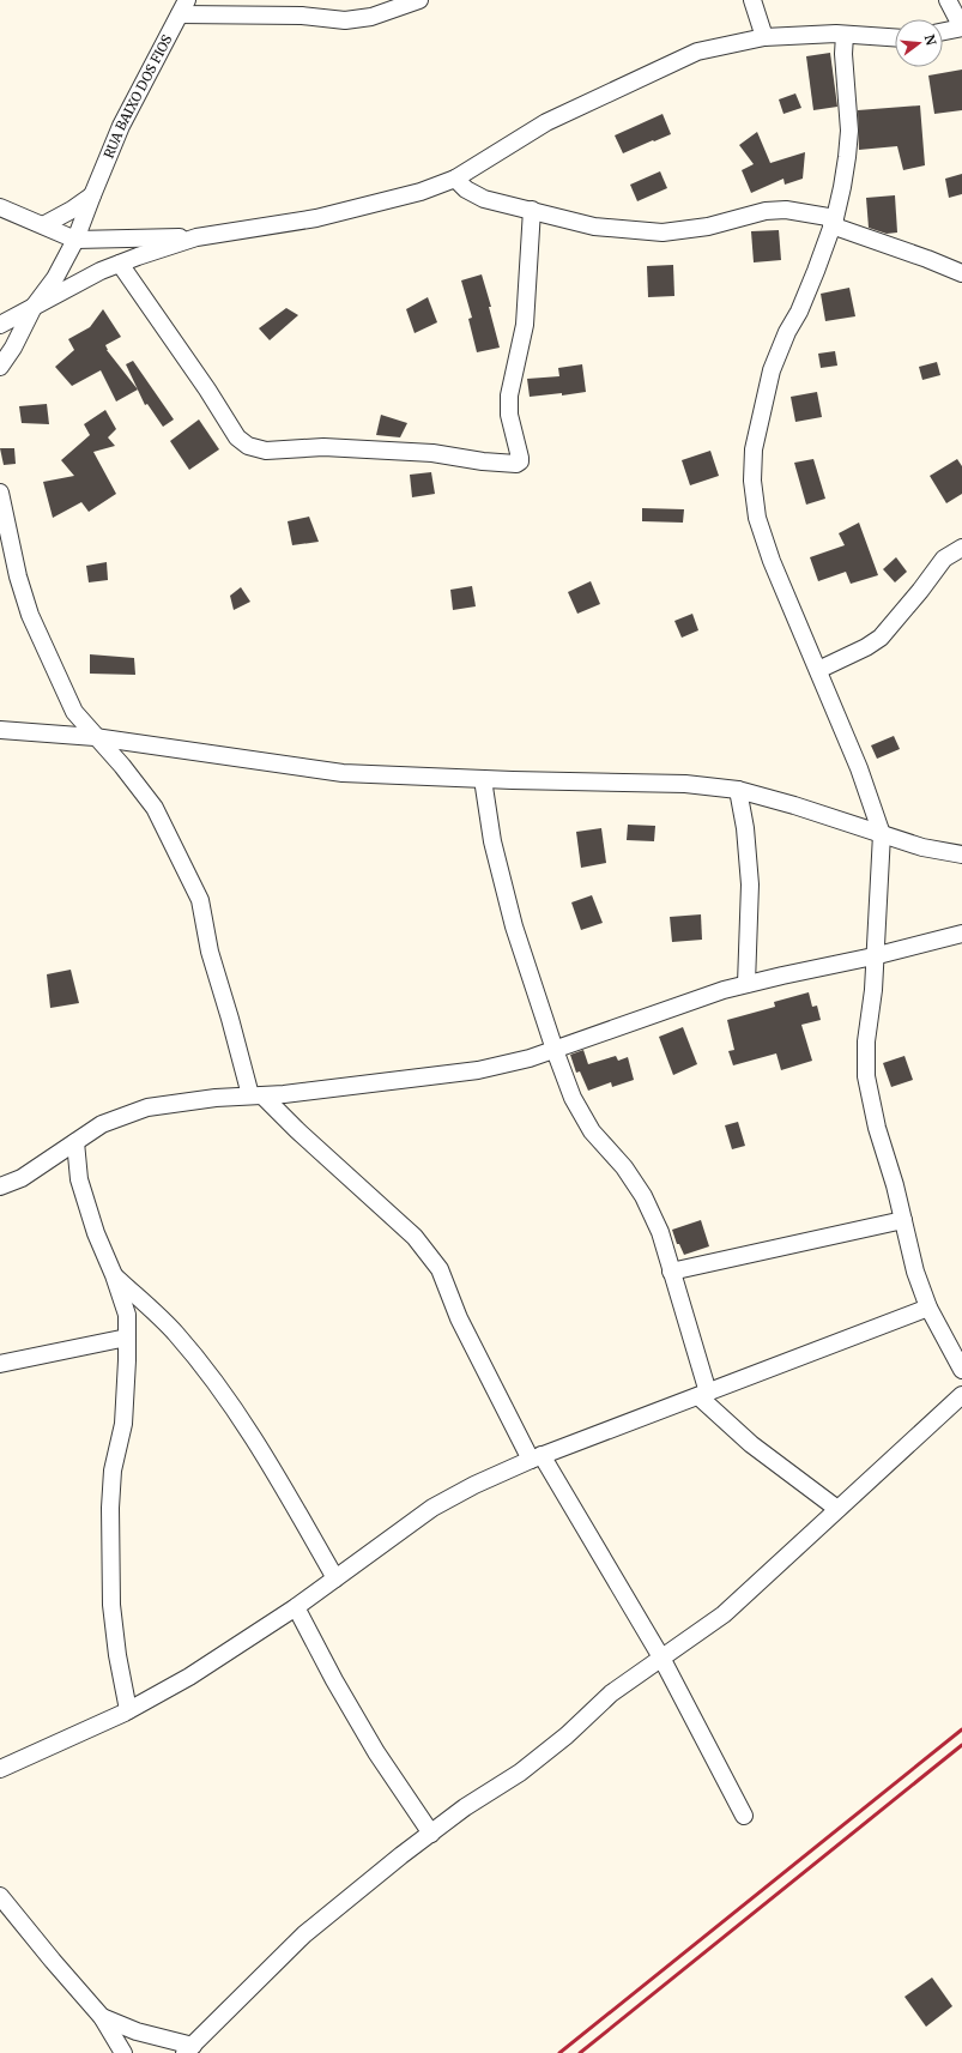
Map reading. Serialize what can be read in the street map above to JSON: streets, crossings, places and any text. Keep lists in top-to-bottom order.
{
  "streets": {
    "street": ["RUA BAIXO DOS FIOS"]
  },
  "north": "right"
}
